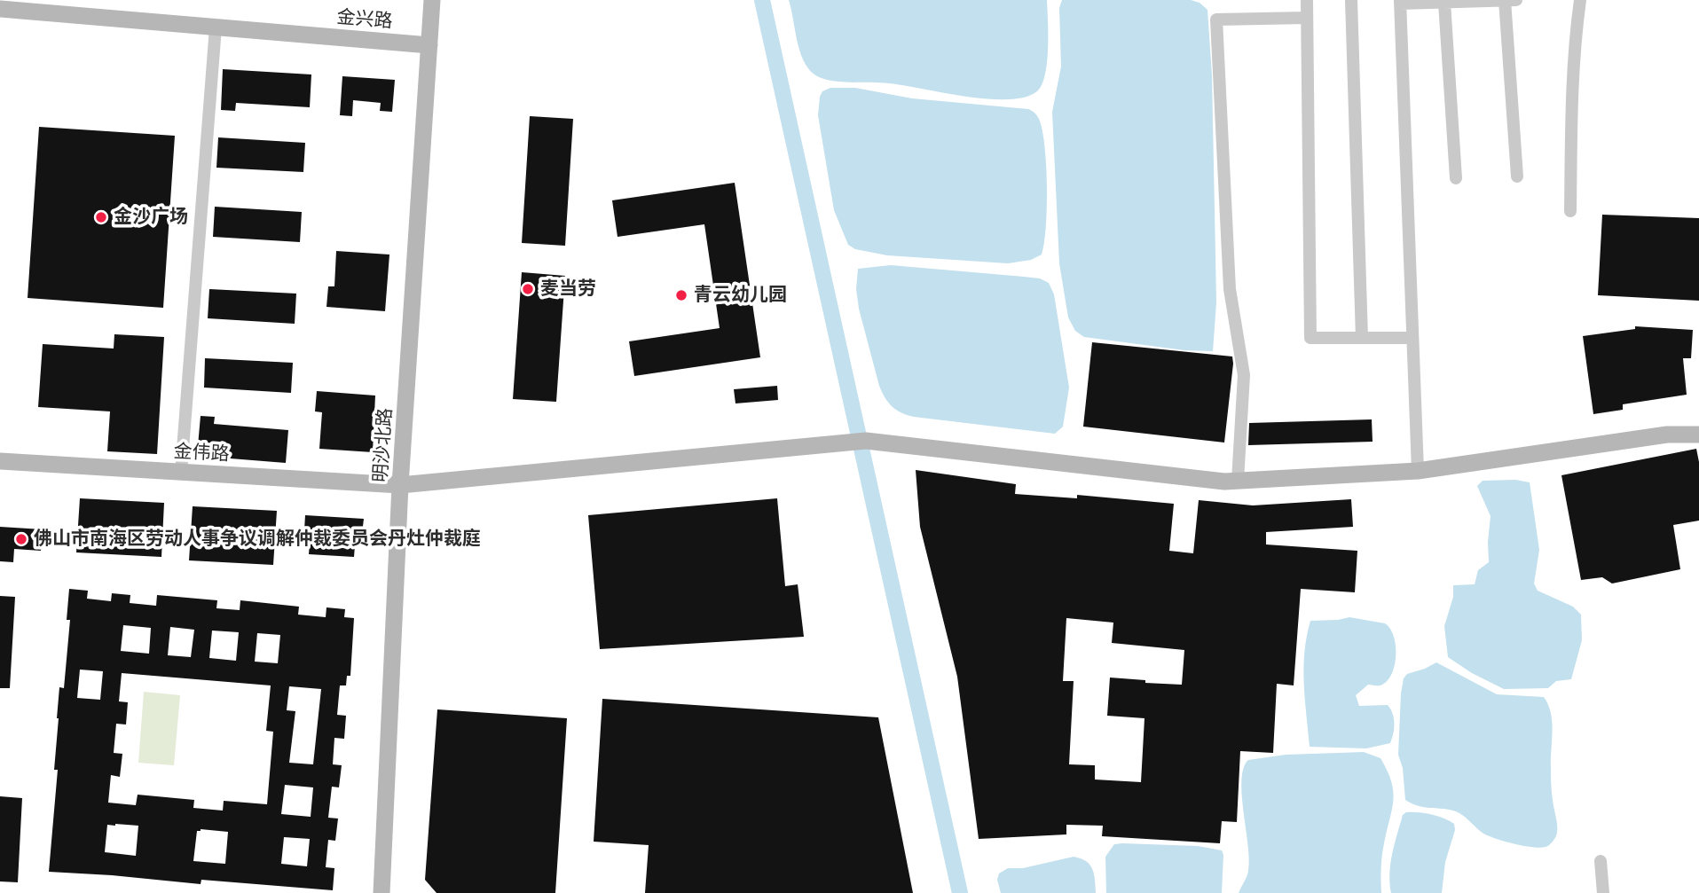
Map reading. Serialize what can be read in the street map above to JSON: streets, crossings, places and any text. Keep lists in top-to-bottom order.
{
  "streets": {
    "street": ["金兴路", "明沙北路", "金伟路"]
  },
  "crossings": [
    ["金兴路", "明沙北路"],
    ["明沙北路", "金伟路"]
  ],
  "places": [
    "金沙广场",
    "麦当劳",
    "青云幼儿园",
    "佛山市南海区劳动人事争议调解仲裁委员会丹灶仲裁庭"
  ]
}
